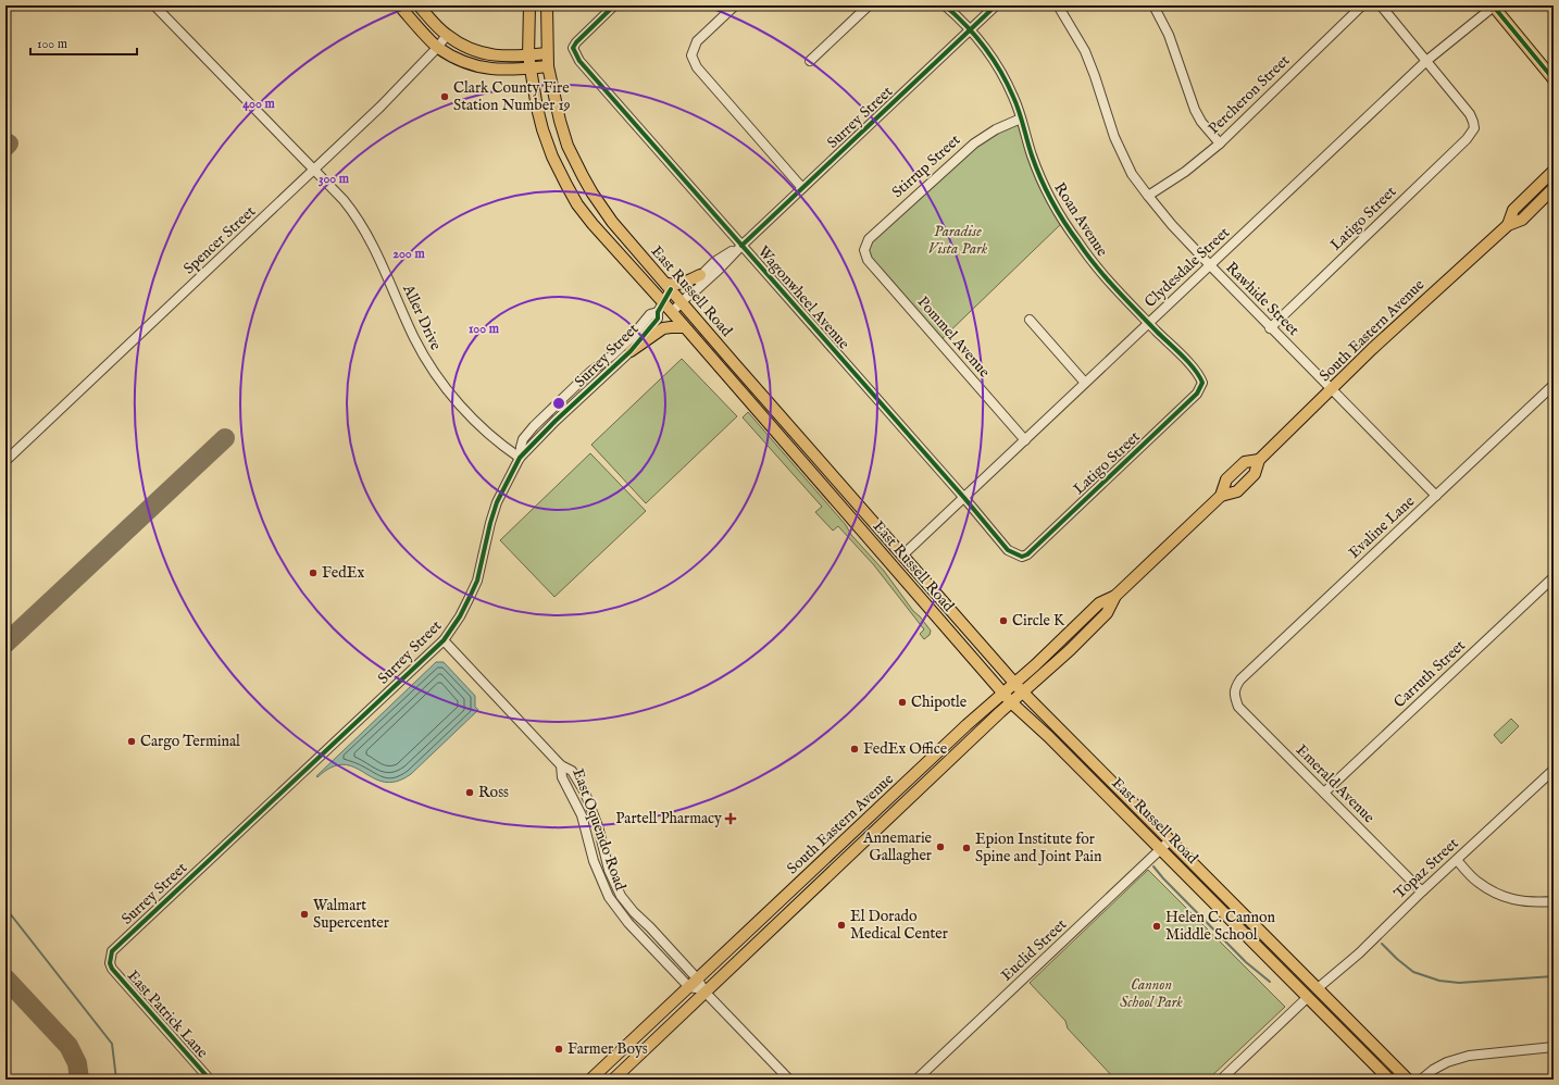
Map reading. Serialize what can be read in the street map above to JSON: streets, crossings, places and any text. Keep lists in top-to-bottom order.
{
  "streets": {
    "main road": ["East Russell Road", "South Eastern Avenue"],
    "street": [
      "Percheron Street",
      "Surrey Street",
      "Stirrup Street",
      "Latigo Street",
      "Roan Avenue",
      "Spencer Street",
      "Clydesdale Street",
      "Wagonwheel Avenue",
      "Rawhide Street",
      "Aller Drive",
      "Pommel Avenue",
      "Evaline Lane",
      "Carruth Street",
      "Emerald Avenue",
      "East Oquendo Road",
      "Topaz Street",
      "Euclid Street",
      "East Patrick Lane"
    ]
  },
  "crossings": [
    ["Percheron Street", "Rawhide Street"],
    ["Surrey Street", "Roan Avenue"],
    ["Surrey Street", "East Russell Road"],
    ["Surrey Street", "Wagonwheel Avenue"],
    ["Surrey Street", "Aller Drive"],
    ["Surrey Street", "East Oquendo Road"],
    ["Surrey Street", "East Patrick Lane"],
    ["Stirrup Street", "Roan Avenue"],
    ["Stirrup Street", "Pommel Avenue"],
    ["Latigo Street", "Roan Avenue"],
    ["Latigo Street", "Clydesdale Street"],
    ["Latigo Street", "Wagonwheel Avenue"],
    ["Latigo Street", "Rawhide Street"],
    ["Roan Avenue", "Clydesdale Street"],
    ["Spencer Street", "Aller Drive"],
    ["Clydesdale Street", "East Russell Road"],
    ["Clydesdale Street", "Wagonwheel Avenue"],
    ["Clydesdale Street", "Rawhide Street"],
    ["Clydesdale Street", "Pommel Avenue"],
    ["East Russell Road", "South Eastern Avenue"],
    ["East Russell Road", "Topaz Street"],
    ["East Russell Road", "Euclid Street"],
    ["Rawhide Street", "South Eastern Avenue"],
    ["Rawhide Street", "Evaline Lane"],
    ["South Eastern Avenue", "East Oquendo Road"],
    ["Evaline Lane", "Emerald Avenue"],
    ["Carruth Street", "Emerald Avenue"],
    ["Emerald Avenue", "Topaz Street"]
  ],
  "parks": ["Paradise Vista Park", "Cannon School Park"],
  "places": {
    "other": [
      "Clark County Fire Station Number 19",
      "FedEx",
      "Circle K",
      "Chipotle",
      "Cargo Terminal",
      "FedEx Office",
      "Ross",
      "Annemarie Gallagher",
      "Epion Institute for Spine and Joint Pain",
      "Walmart Supercenter",
      "El Dorado Medical Center",
      "Helen C. Cannon Middle School",
      "Farmer Boys"
    ],
    "health": ["Partell Pharmacy"]
  },
  "scale_bar": "100 m",
  "rings": [
    "400 m",
    "300 m",
    "200 m",
    "100 m"
  ]
}
